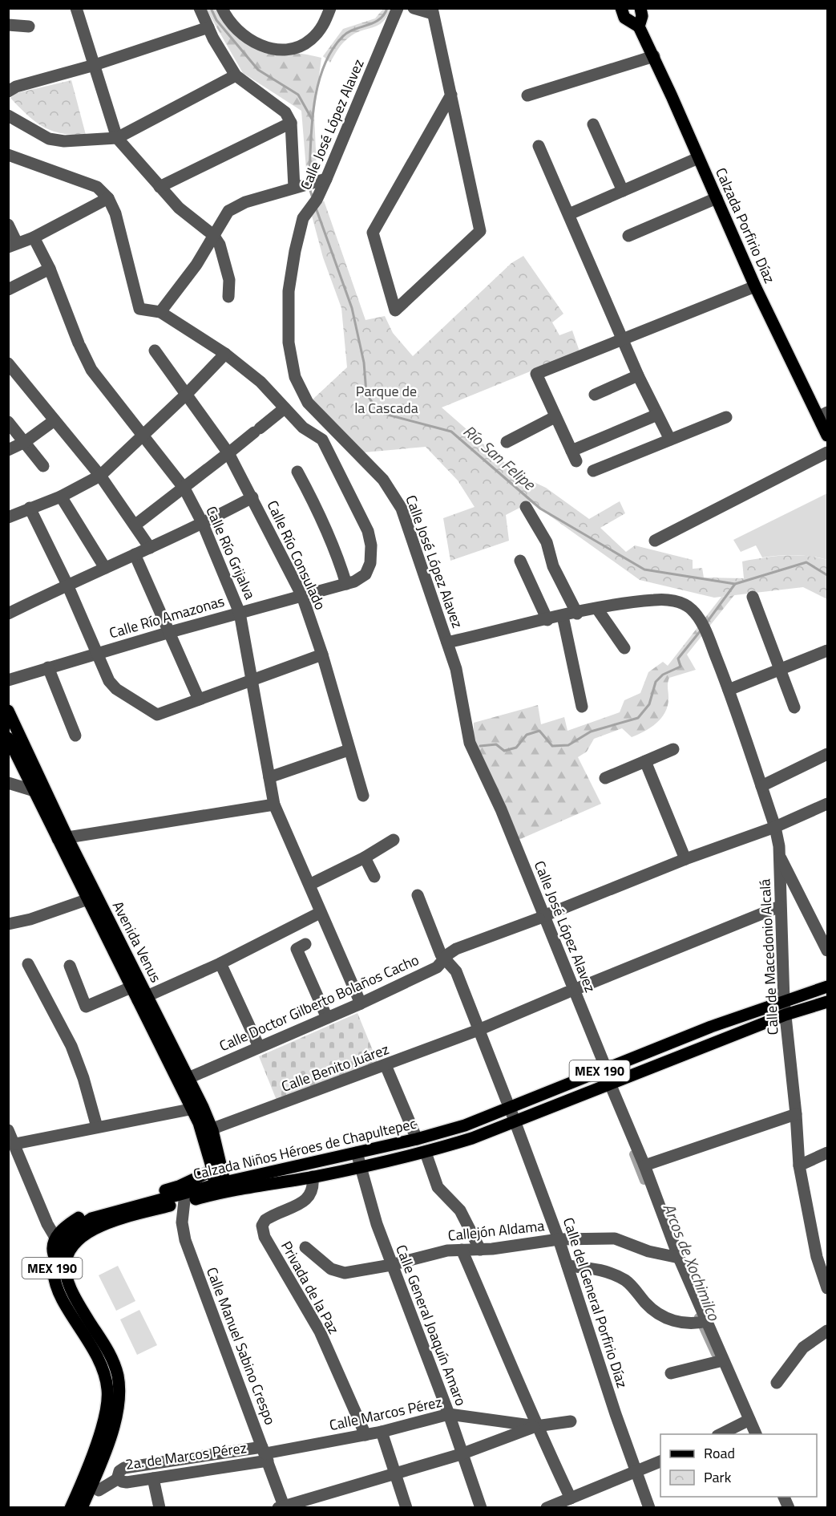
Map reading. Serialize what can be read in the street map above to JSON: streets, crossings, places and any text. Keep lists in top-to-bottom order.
{
  "streets": {
    "main road": [
      "Calzada Porfirio Díaz",
      "Avenida Venus",
      "MEX 190",
      "Calzada Niños Héroes de Chapultepec"
    ],
    "street": [
      "Calle José López Alavez",
      "Calle Río Grijalva",
      "Calle Río Consulado",
      "Calle Río Amazonas",
      "Calle de Macedonio Alcalá",
      "Calle Doctor Gilberto Bolaños Cacho",
      "Calle Benito Juárez",
      "Callejón Aldama",
      "Privada de la Paz",
      "Calle del General Porfirio Díaz",
      "Calle General Joaquín Amaro",
      "Calle Manuel Sabino Crespo",
      "Calle Marcos Pérez",
      "2a. de Marcos Pérez"
    ]
  },
  "crossings": [
    ["Calle José López Alavez", "Calle de Macedonio Alcalá"],
    ["Calle José López Alavez", "Calle Doctor Gilberto Bolaños Cacho"],
    ["Calle José López Alavez", "Calle Benito Juárez"],
    ["Calle José López Alavez", "Calzada Niños Héroes de Chapultepec"],
    ["Calle Río Grijalva", "Calle Río Amazonas"],
    ["Calle Río Consulado", "Calle Río Amazonas"],
    ["Avenida Venus", "Calle Doctor Gilberto Bolaños Cacho"],
    ["Avenida Venus", "Calle Benito Juárez"],
    ["Avenida Venus", "Calzada Niños Héroes de Chapultepec"],
    ["Calle de Macedonio Alcalá", "Calle Doctor Gilberto Bolaños Cacho"],
    ["Calle de Macedonio Alcalá", "Calle Benito Juárez"],
    ["Calle de Macedonio Alcalá", "Calzada Niños Héroes de Chapultepec"],
    ["Calle Doctor Gilberto Bolaños Cacho", "Calle del General Porfirio Díaz"],
    ["Calle Benito Juárez", "Calle del General Porfirio Díaz"],
    ["MEX 190", "Calzada Niños Héroes de Chapultepec"],
    ["Calzada Niños Héroes de Chapultepec", "Privada de la Paz"],
    ["Calzada Niños Héroes de Chapultepec", "Calle del General Porfirio Díaz"],
    ["Calzada Niños Héroes de Chapultepec", "Calle General Joaquín Amaro"],
    ["Calzada Niños Héroes de Chapultepec", "Calle Manuel Sabino Crespo"],
    ["Callejón Aldama", "Calle del General Porfirio Díaz"],
    ["Callejón Aldama", "Calle General Joaquín Amaro"],
    ["Privada de la Paz", "Calle Marcos Pérez"],
    ["Calle General Joaquín Amaro", "Calle Marcos Pérez"],
    ["Calle Manuel Sabino Crespo", "Calle Marcos Pérez"],
    ["Calle Manuel Sabino Crespo", "2a. de Marcos Pérez"],
    ["Calle Marcos Pérez", "2a. de Marcos Pérez"]
  ],
  "water": ["Río San Felipe", "Arcos de Xochimilco"],
  "parks": ["Parque de la Cascada"],
  "legend": ["Road", "Park"]
}
